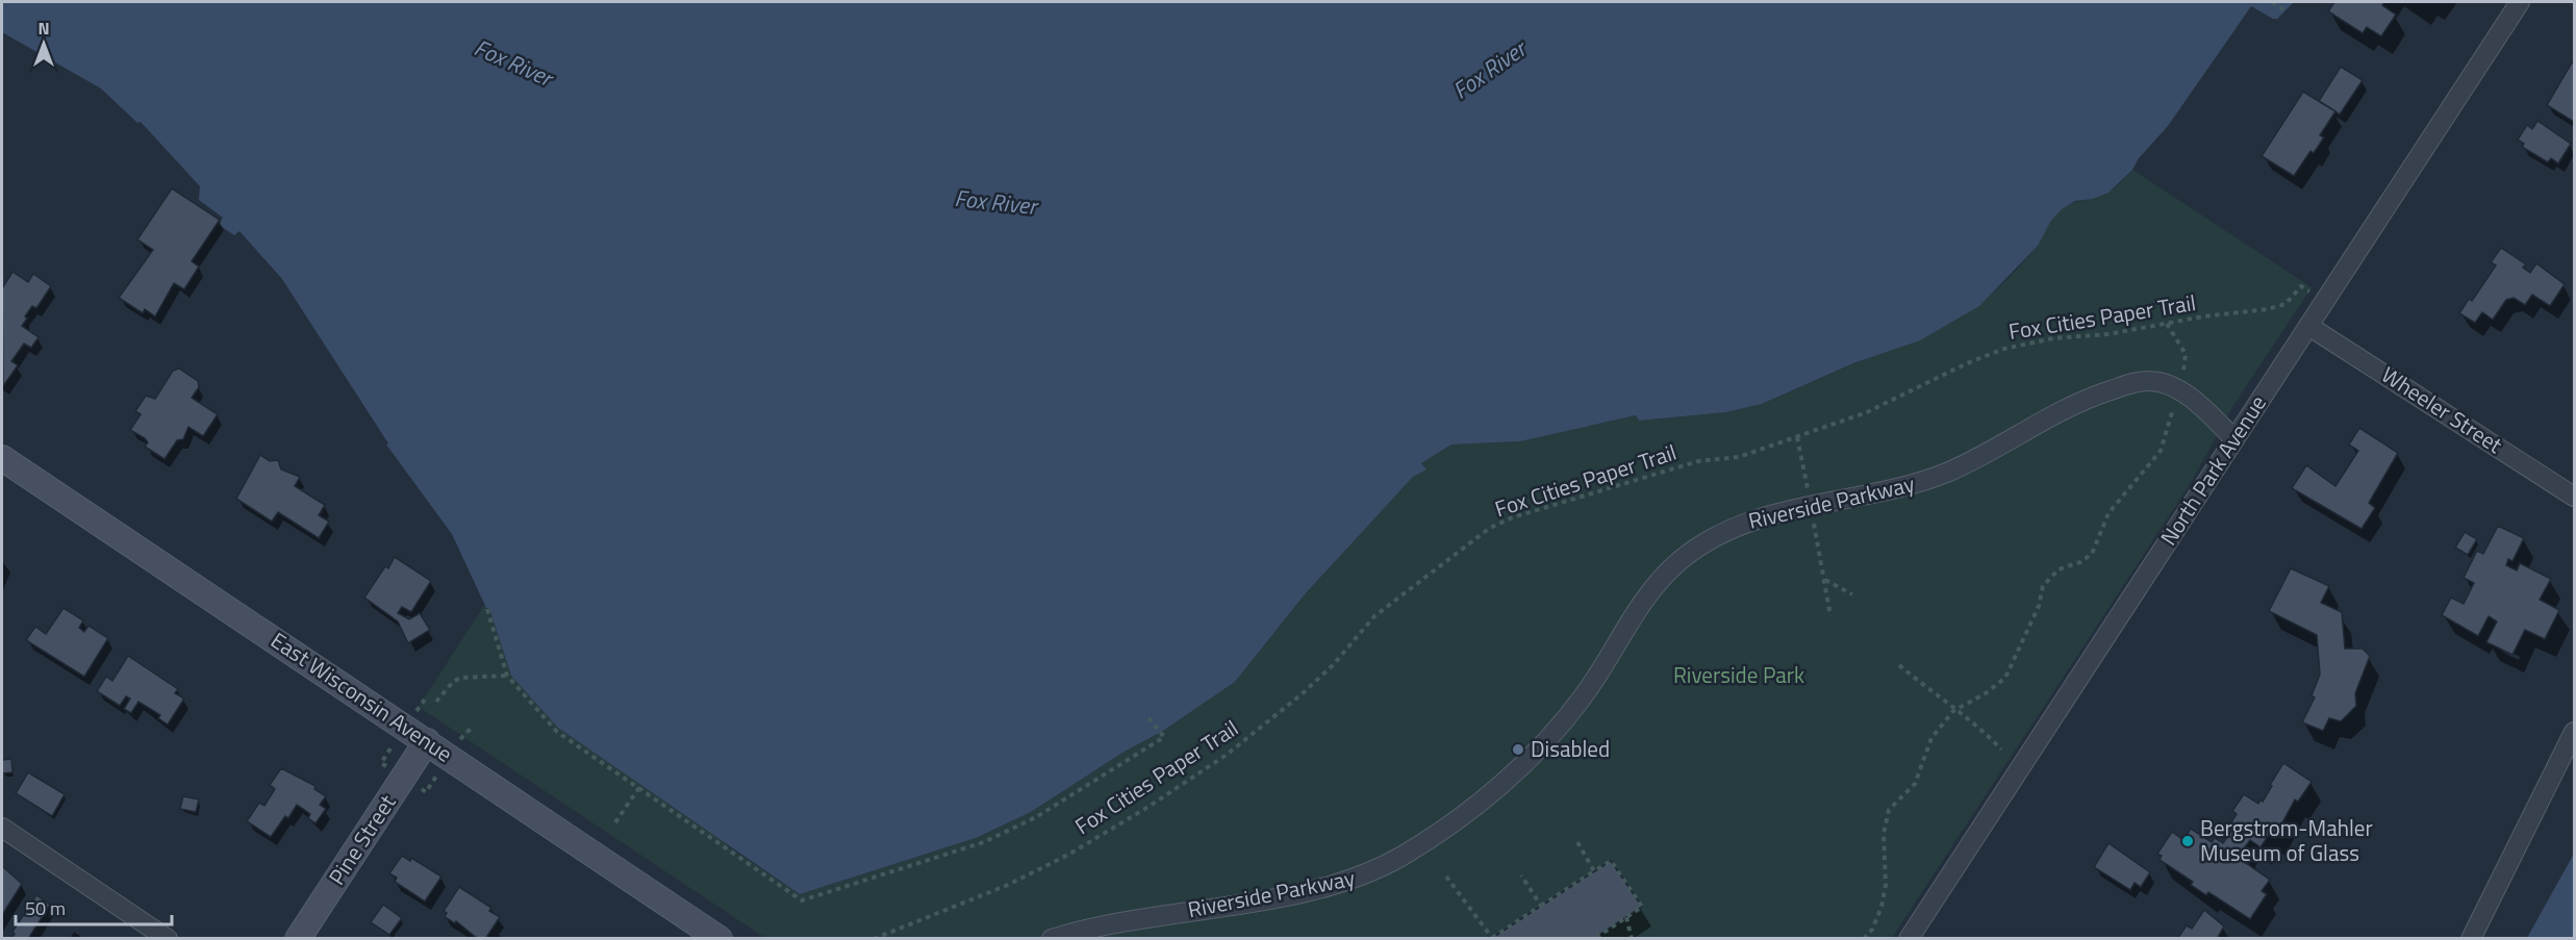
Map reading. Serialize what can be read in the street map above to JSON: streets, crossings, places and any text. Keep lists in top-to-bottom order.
{
  "streets": {
    "main road": ["East Wisconsin Avenue", "Pine Street"],
    "street": ["Wheeler Street", "North Park Avenue", "Riverside Parkway"],
    "path": ["Fox Cities Paper Trail"]
  },
  "crossings": [
    ["Fox Cities Paper Trail", "North Park Avenue"],
    ["Wheeler Street", "North Park Avenue"],
    ["North Park Avenue", "Riverside Parkway"],
    ["East Wisconsin Avenue", "Pine Street"]
  ],
  "water": ["Fox River"],
  "parks": ["Riverside Park"],
  "places": ["Disabled", "Bergstrom-Mahler Museum of Glass"],
  "scale_bar": "50 m",
  "north": "top"
}
